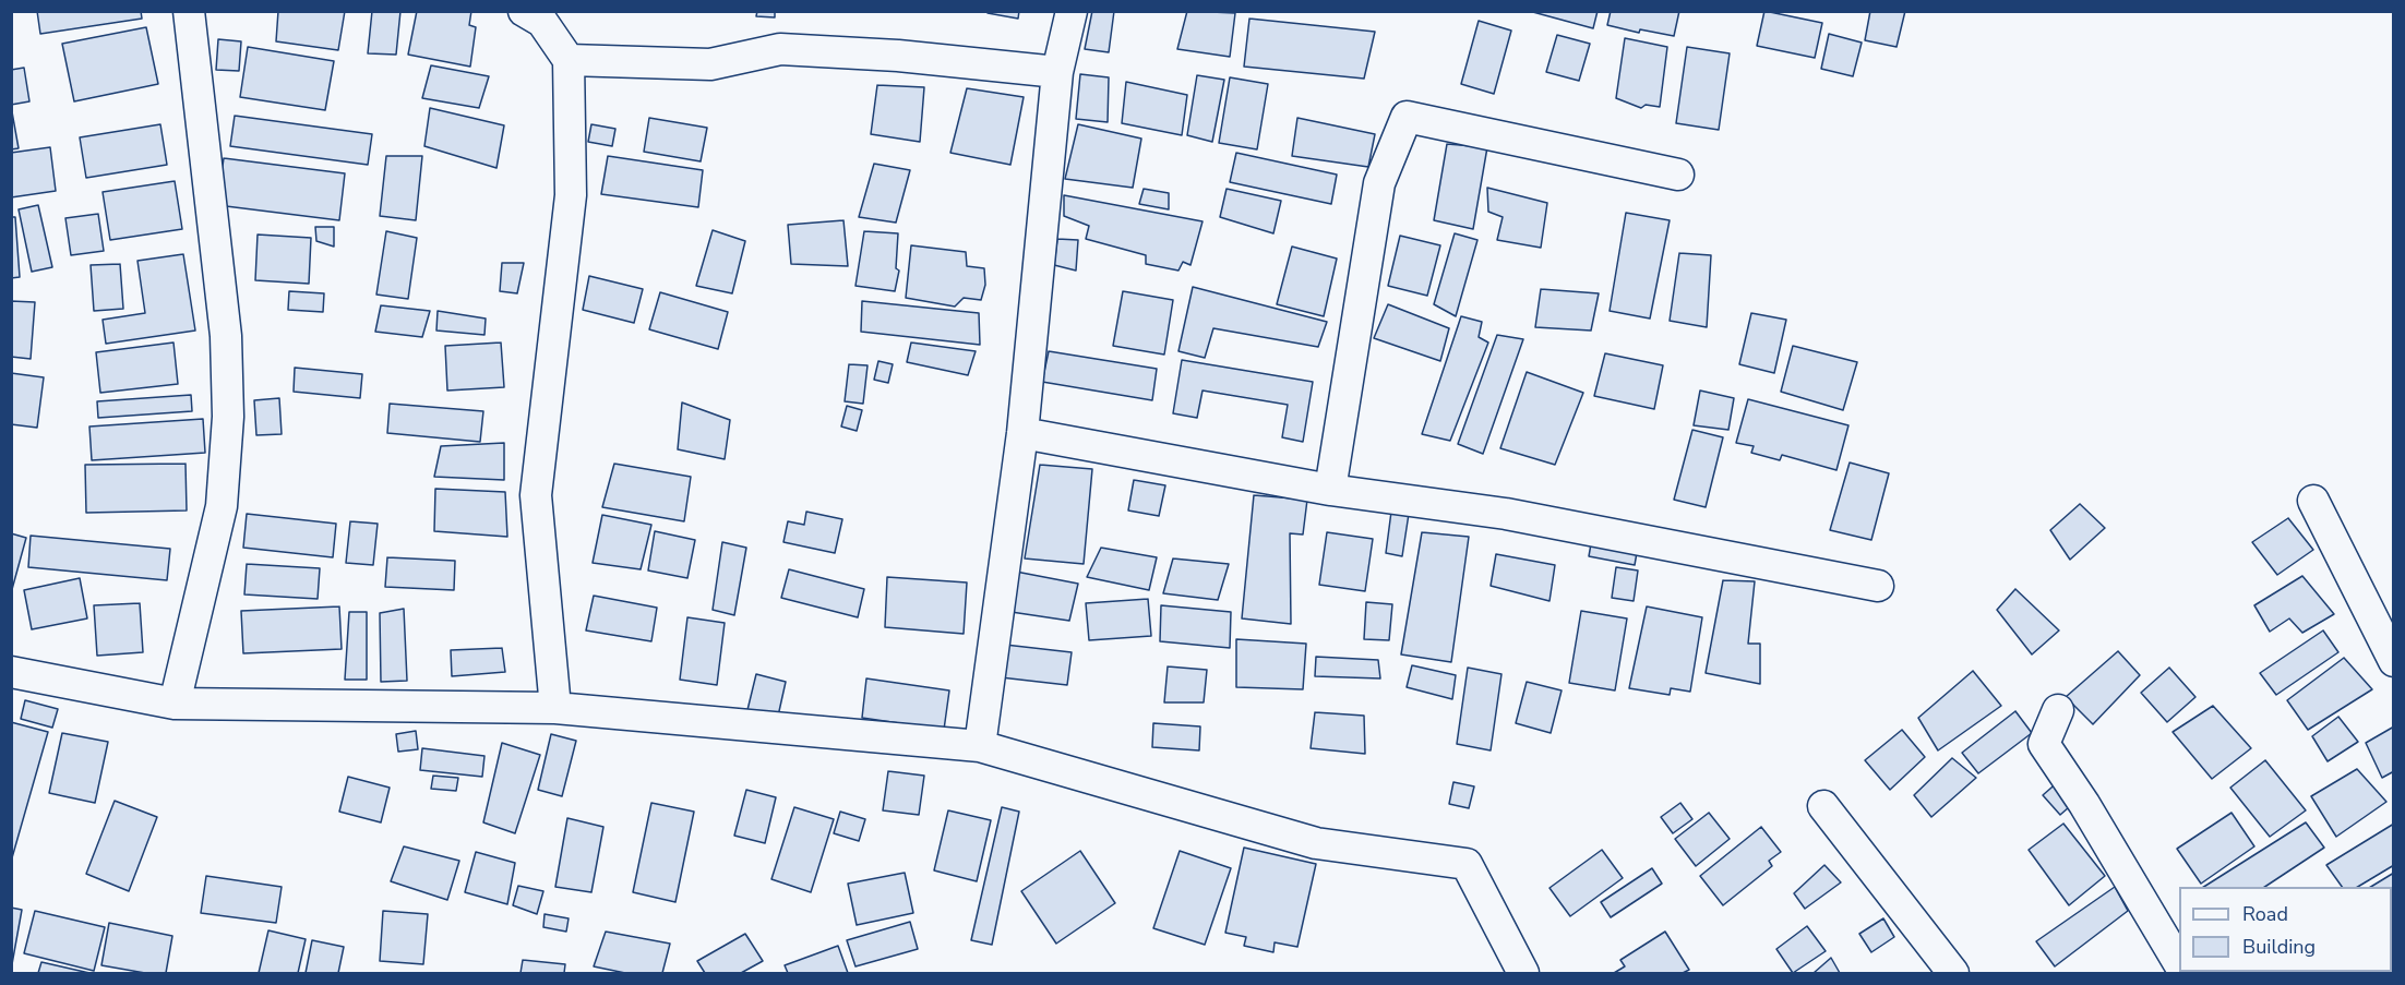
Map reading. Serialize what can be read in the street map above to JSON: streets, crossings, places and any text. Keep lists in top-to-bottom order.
{
  "legend": ["Road", "Building"]
}
